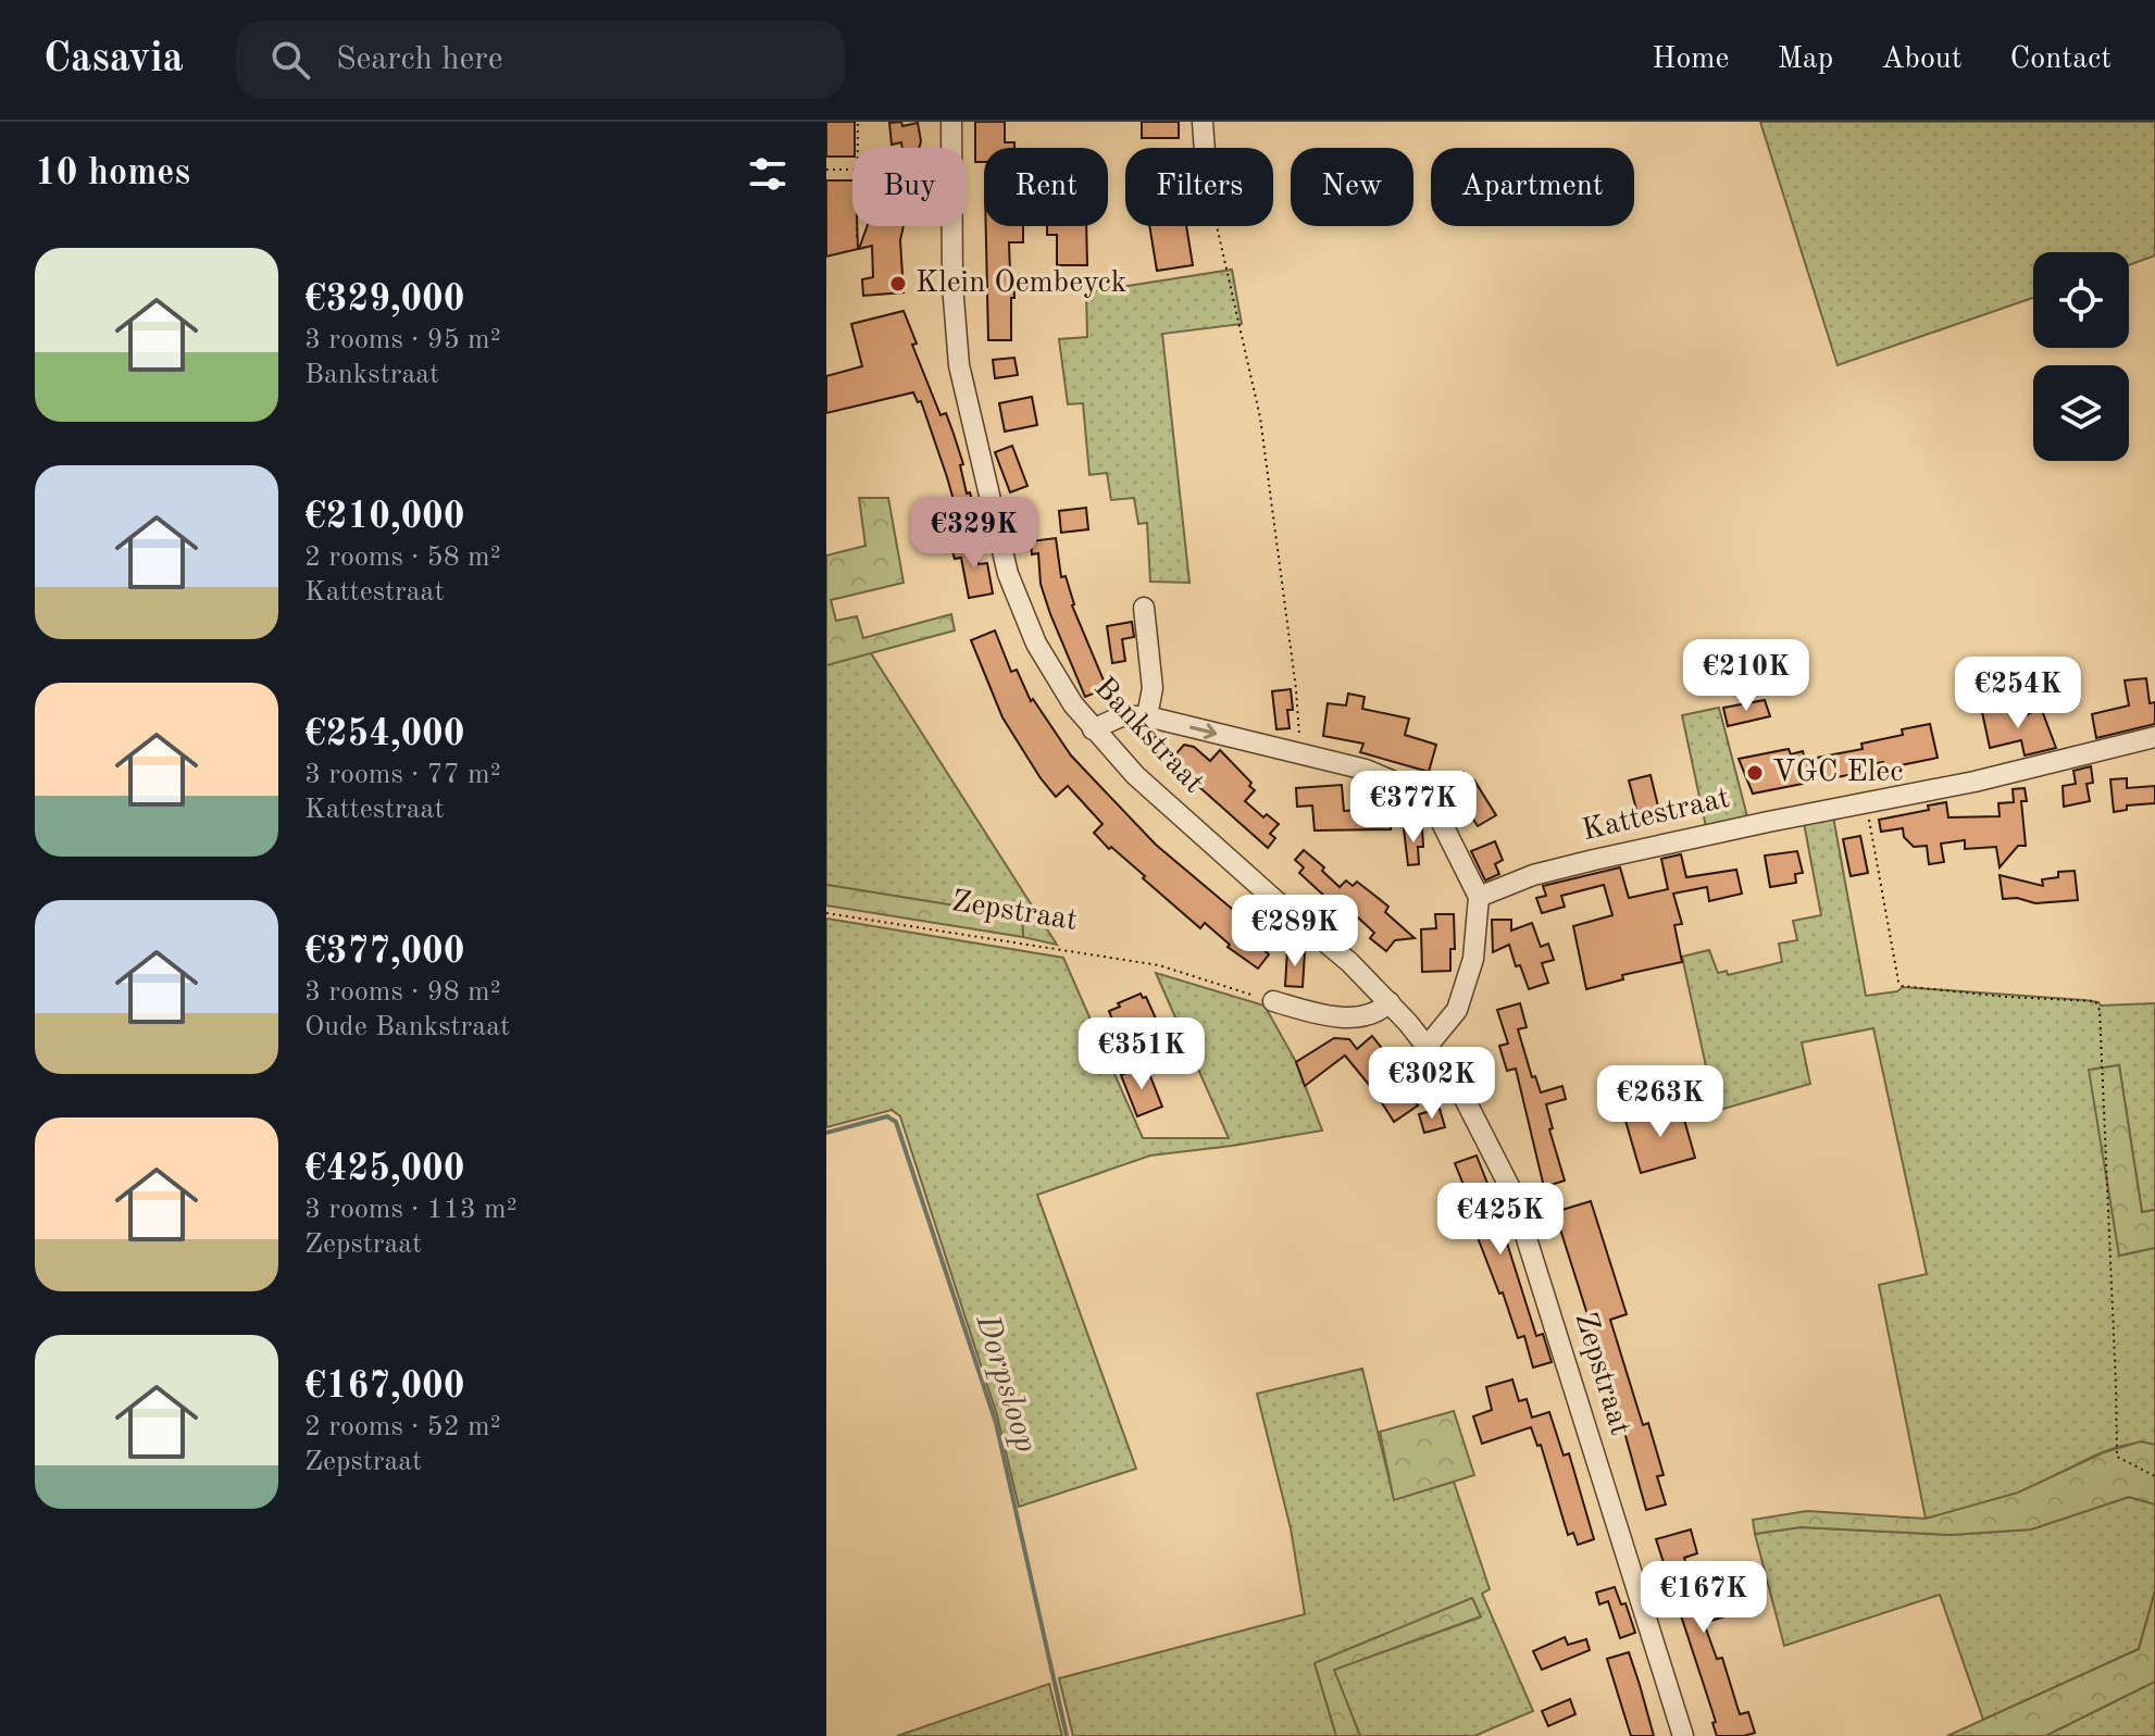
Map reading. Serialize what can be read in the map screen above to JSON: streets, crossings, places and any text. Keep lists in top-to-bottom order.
{
  "streets": {
    "street": ["Bankstraat", "Kattestraat", "Zepstraat"]
  },
  "crossings": [
    ["Bankstraat", "Zepstraat"]
  ],
  "water": ["Dorpsloop"],
  "places": ["Klein Oembeyck", "VGC Elec"],
  "page": {
    "header": "Casavia",
    "search": "Search here",
    "nav": [
      "Home",
      "Map",
      "About",
      "Contact"
    ],
    "heading": "10 homes",
    "chip": [
      "Buy",
      "Rent",
      "Filters",
      "New",
      "Apartment"
    ],
    "list": [
      {
        "name": "€329,000",
        "note": "3 rooms · 95 m² · Bankstraat"
      },
      {
        "name": "€210,000",
        "note": "2 rooms · 58 m² · Kattestraat"
      },
      {
        "name": "€254,000",
        "note": "3 rooms · 77 m² · Kattestraat"
      },
      {
        "name": "€377,000",
        "note": "3 rooms · 98 m² · Oude Bankstraat"
      },
      {
        "name": "€425,000",
        "note": "3 rooms · 113 m² · Zepstraat"
      },
      {
        "name": "€167,000",
        "note": "2 rooms · 52 m² · Zepstraat"
      }
    ],
    "price": [
      "€329K",
      "€210K",
      "€254K",
      "€377K",
      "€289K",
      "€351K",
      "€302K",
      "€263K",
      "€425K",
      "€167K"
    ]
  }
}
